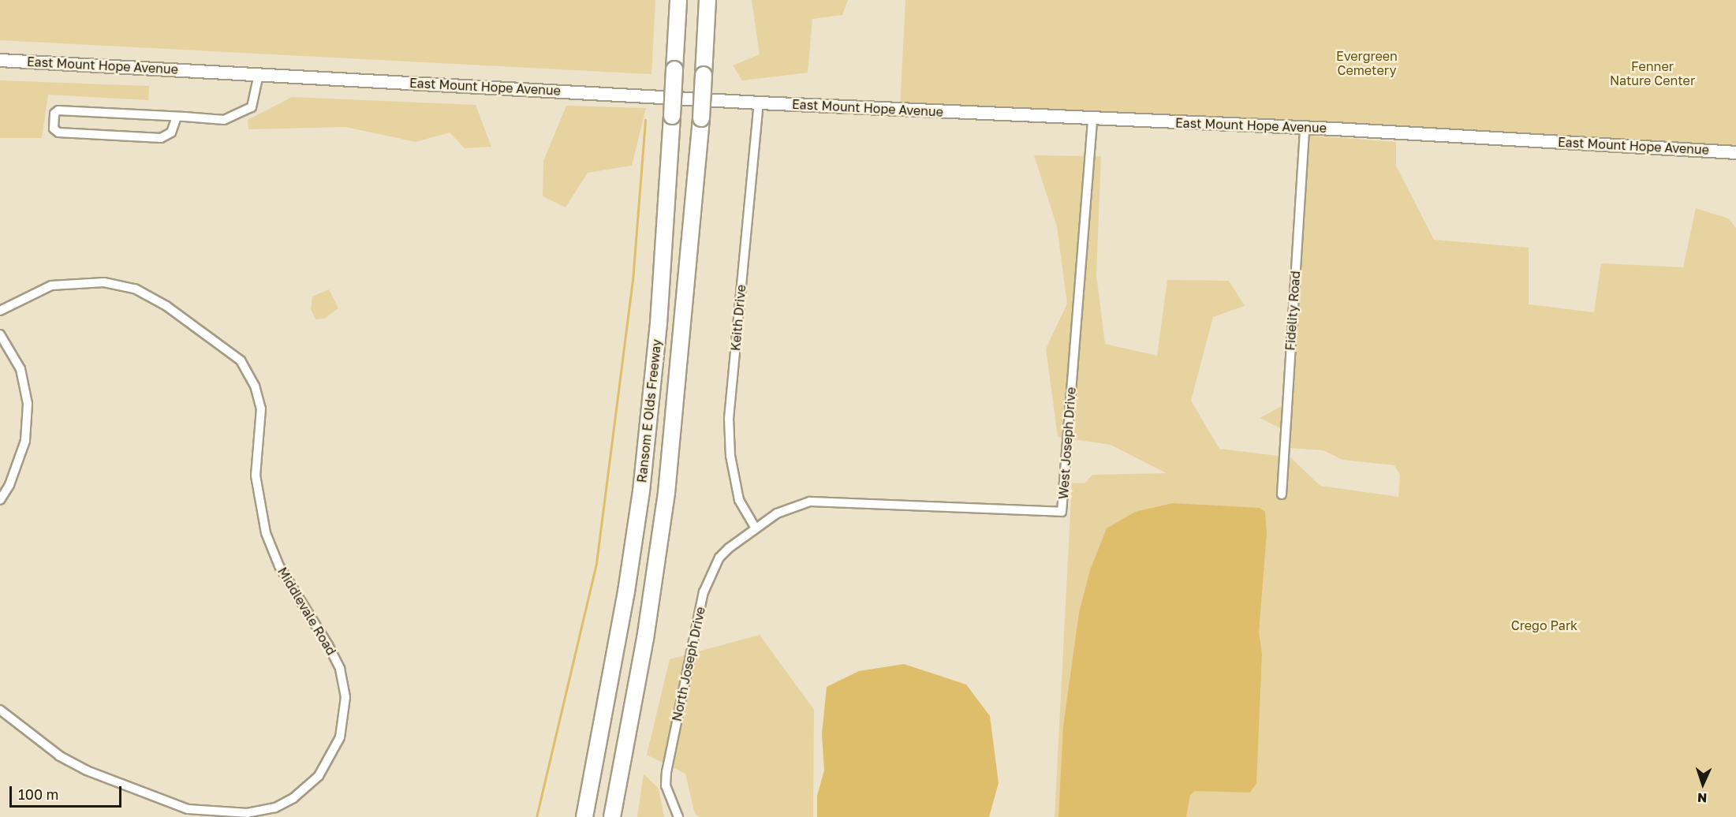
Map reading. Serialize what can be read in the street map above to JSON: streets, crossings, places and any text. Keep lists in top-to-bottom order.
{
  "streets": {
    "highway": ["Ransom E Olds Freeway"],
    "street": [
      "East Mount Hope Avenue",
      "Fidelity Road",
      "Keith Drive",
      "West Joseph Drive",
      "Middlevale Road",
      "North Joseph Drive"
    ]
  },
  "crossings": [
    ["East Mount Hope Avenue", "Fidelity Road"],
    ["East Mount Hope Avenue", "Keith Drive"],
    ["East Mount Hope Avenue", "West Joseph Drive"],
    ["Keith Drive", "West Joseph Drive"],
    ["Keith Drive", "North Joseph Drive"],
    ["West Joseph Drive", "North Joseph Drive"]
  ],
  "parks": ["Evergreen Cemetery", "Fenner Nature Center", "Crego Park"],
  "scale_bar": "100 m",
  "north": "bottom"
}
